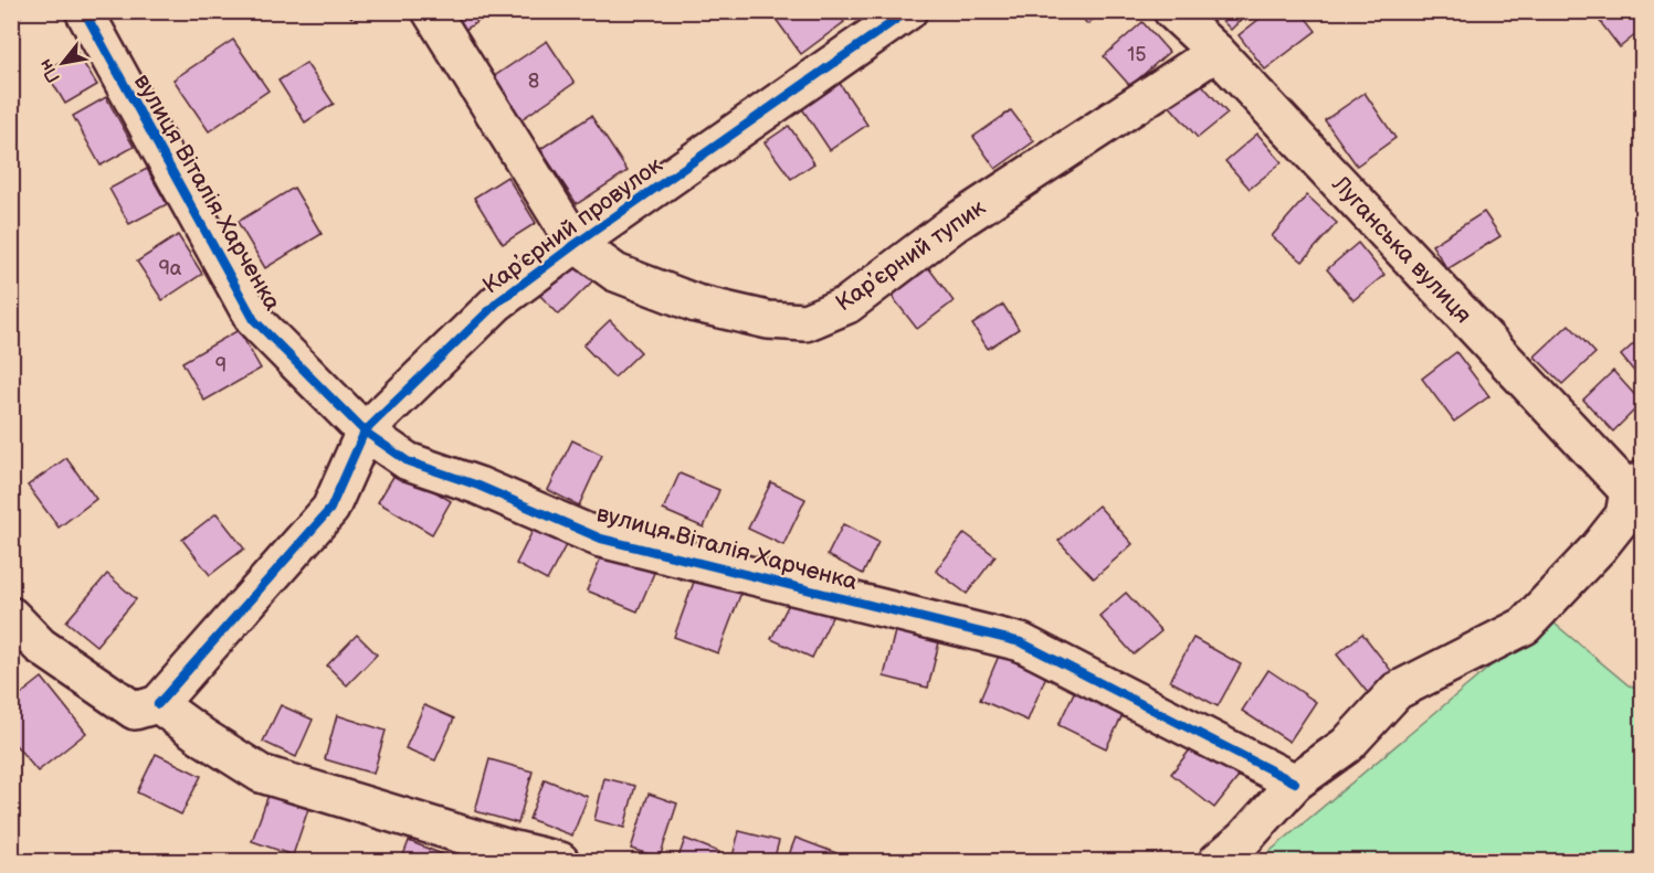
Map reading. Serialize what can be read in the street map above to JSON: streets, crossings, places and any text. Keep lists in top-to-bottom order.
{
  "streets": {
    "street": [
      "вулиця Віталія Харченка",
      "Карʼєрний провулок",
      "Луганська вулиця",
      "Карʼєрний тупик"
    ]
  },
  "crossings": [
    ["вулиця Віталія Харченка", "Карʼєрний провулок"],
    ["Карʼєрний провулок", "Карʼєрний тупик"],
    ["Луганська вулиця", "Карʼєрний тупик"]
  ],
  "house_numbers": [
    "15",
    "8",
    "9а",
    "9"
  ],
  "north": "bottom left"
}
